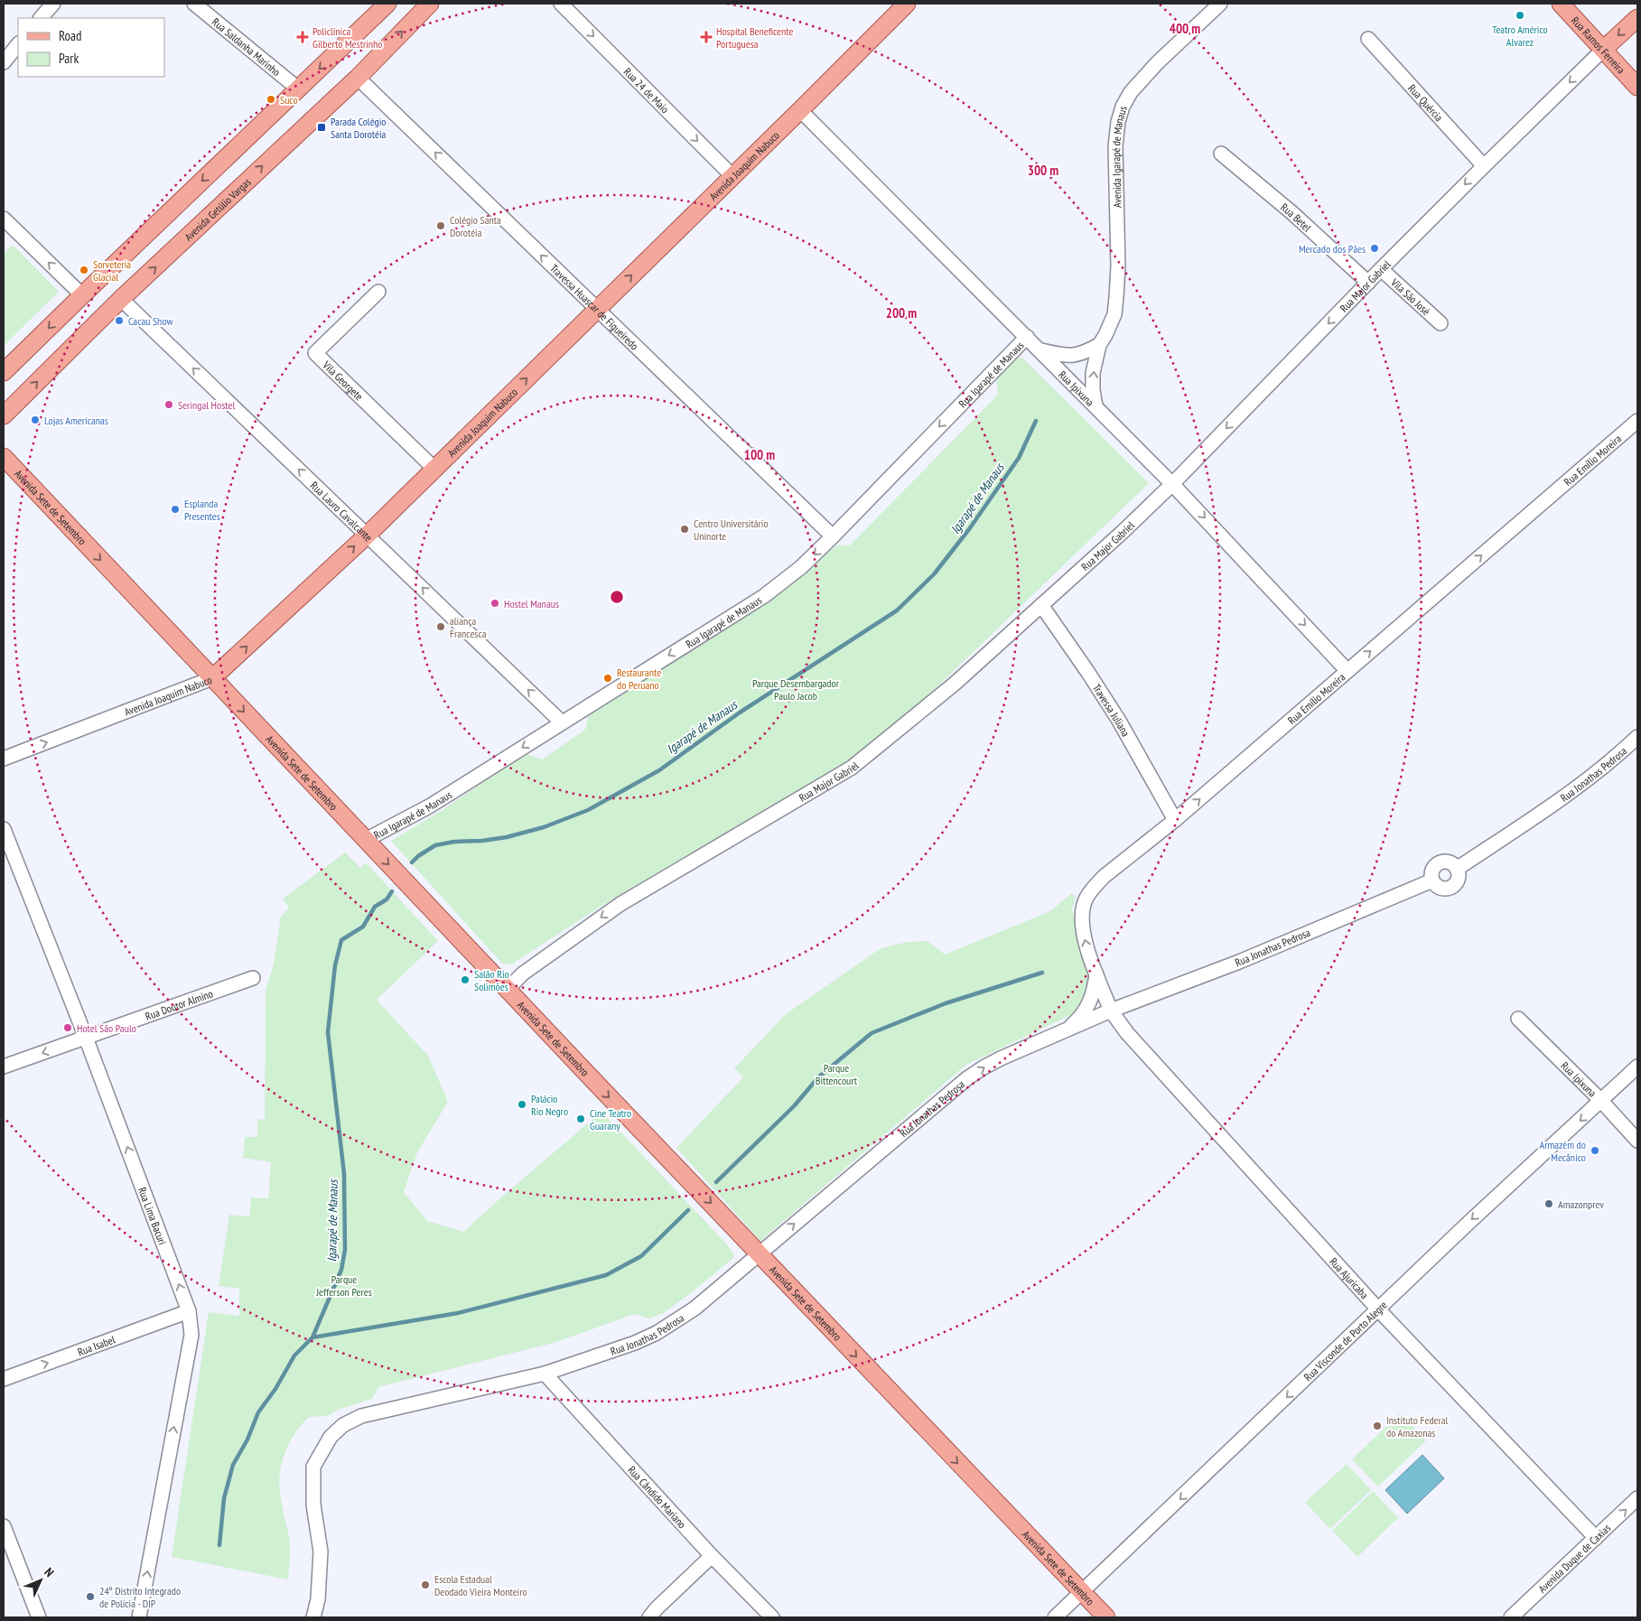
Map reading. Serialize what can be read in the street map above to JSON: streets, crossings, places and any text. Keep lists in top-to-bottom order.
{
  "streets": {
    "main road": [
      "Rua Ramos Ferreira",
      "Avenida Joaquim Nabuco",
      "Avenida Getúlio Vargas",
      "Rua Major Gabriel",
      "Avenida Sete de Setembro"
    ],
    "street": [
      "Rua Saldanha Marinho",
      "Rua 24 de Maio",
      "Rua Quércia",
      "Avenida Igarapé de Manaus",
      "Rua Betel",
      "Vila São José",
      "Travessa Huascar de Figueiredo",
      "Rua Igarapé de Manaus",
      "Vila Georgete",
      "Rua Ipixuna",
      "Rua Emílio Moreira",
      "Rua Lauro Cavalcante",
      "Travessa Juliana",
      "Rua Jonathas Pedrosa",
      "Rua Doutor Almino",
      "Rua Lima Bacuri",
      "Rua Ajuricaba",
      "Rua Visconde de Porto Alegre",
      "Rua Isabel",
      "Rua Cândido Mariano",
      "Avenida Duque de Caxias"
    ]
  },
  "crossings": [
    ["Rua Ramos Ferreira", "Rua Major Gabriel"],
    ["Rua 24 de Maio", "Avenida Joaquim Nabuco"],
    ["Rua Quércia", "Rua Major Gabriel"],
    ["Avenida Igarapé de Manaus", "Rua Ipixuna"],
    ["Avenida Joaquim Nabuco", "Travessa Huascar de Figueiredo"],
    ["Avenida Joaquim Nabuco", "Vila Georgete"],
    ["Avenida Joaquim Nabuco", "Rua Ipixuna"],
    ["Avenida Joaquim Nabuco", "Avenida Sete de Setembro"],
    ["Avenida Joaquim Nabuco", "Rua Lauro Cavalcante"],
    ["Avenida Getúlio Vargas", "Travessa Huascar de Figueiredo"],
    ["Avenida Getúlio Vargas", "Rua Lauro Cavalcante"],
    ["Rua Betel", "Rua Major Gabriel"],
    ["Rua Major Gabriel", "Vila São José"],
    ["Rua Major Gabriel", "Rua Ipixuna"],
    ["Rua Major Gabriel", "Avenida Sete de Setembro"],
    ["Rua Major Gabriel", "Travessa Juliana"],
    ["Travessa Huascar de Figueiredo", "Rua Igarapé de Manaus"],
    ["Rua Igarapé de Manaus", "Rua Ipixuna"],
    ["Rua Igarapé de Manaus", "Avenida Sete de Setembro"],
    ["Rua Igarapé de Manaus", "Rua Lauro Cavalcante"],
    ["Rua Ipixuna", "Rua Emílio Moreira"],
    ["Rua Ipixuna", "Rua Visconde de Porto Alegre"],
    ["Rua Emílio Moreira", "Travessa Juliana"],
    ["Rua Emílio Moreira", "Rua Jonathas Pedrosa"],
    ["Rua Emílio Moreira", "Rua Ajuricaba"],
    ["Avenida Sete de Setembro", "Rua Jonathas Pedrosa"],
    ["Avenida Sete de Setembro", "Rua Visconde de Porto Alegre"],
    ["Rua Jonathas Pedrosa", "Rua Ajuricaba"],
    ["Rua Jonathas Pedrosa", "Rua Cândido Mariano"],
    ["Rua Doutor Almino", "Rua Lima Bacuri"],
    ["Rua Lima Bacuri", "Rua Isabel"],
    ["Rua Ajuricaba", "Rua Visconde de Porto Alegre"],
    ["Rua Ajuricaba", "Avenida Duque de Caxias"]
  ],
  "one_way": [
    "Rua 24 de Maio",
    "Avenida Joaquim Nabuco",
    "Rua Major Gabriel",
    "Travessa Huascar de Figueiredo",
    "Rua Igarapé de Manaus",
    "Rua Emílio Moreira",
    "Avenida Sete de Setembro",
    "Rua Lauro Cavalcante",
    "Rua Lima Bacuri",
    "Rua Visconde de Porto Alegre",
    "Rua Isabel"
  ],
  "water": ["Igarapé de Manaus"],
  "parks": ["Parque Desembargador Paulo Jacob", "Parque Bittencourt", "Parque Jefferson Peres"],
  "places": {
    "other": [
      "Teatro Américo Alvarez",
      "Suco",
      "Colégio Santa Dorotéia",
      "Mercado dos Pães",
      "Sorveteria Glacial",
      "Cacau Show",
      "Seringal Hostel",
      "Lojas Americanas",
      "Esplanda Presentes",
      "Centro Universitário Uninorte",
      "Hostel Manaus",
      "aliança Francesca",
      "Restaurante do Peruano",
      "Salão Rio Solimões",
      "Hotel São Paulo",
      "Palácio Rio Negro",
      "Cine Teatro Guarany",
      "Armazém do Mecânico",
      "Amazonprev",
      "Instituto Federal do Amazonas",
      "Escola Estadual Deodado Vieira Monteiro",
      "24º Distrito Integrado de Polícia - DIP"
    ],
    "health": ["Policlínica Gilberto Mestrinho", "Hospital Beneficente Portuguesa"],
    "transit": ["Parada Colégio Santa Dorotéia"]
  },
  "legend": ["Road", "Park"],
  "north": "top right",
  "rings": [
    "400 m",
    "300 m",
    "200 m",
    "100 m"
  ]
}
